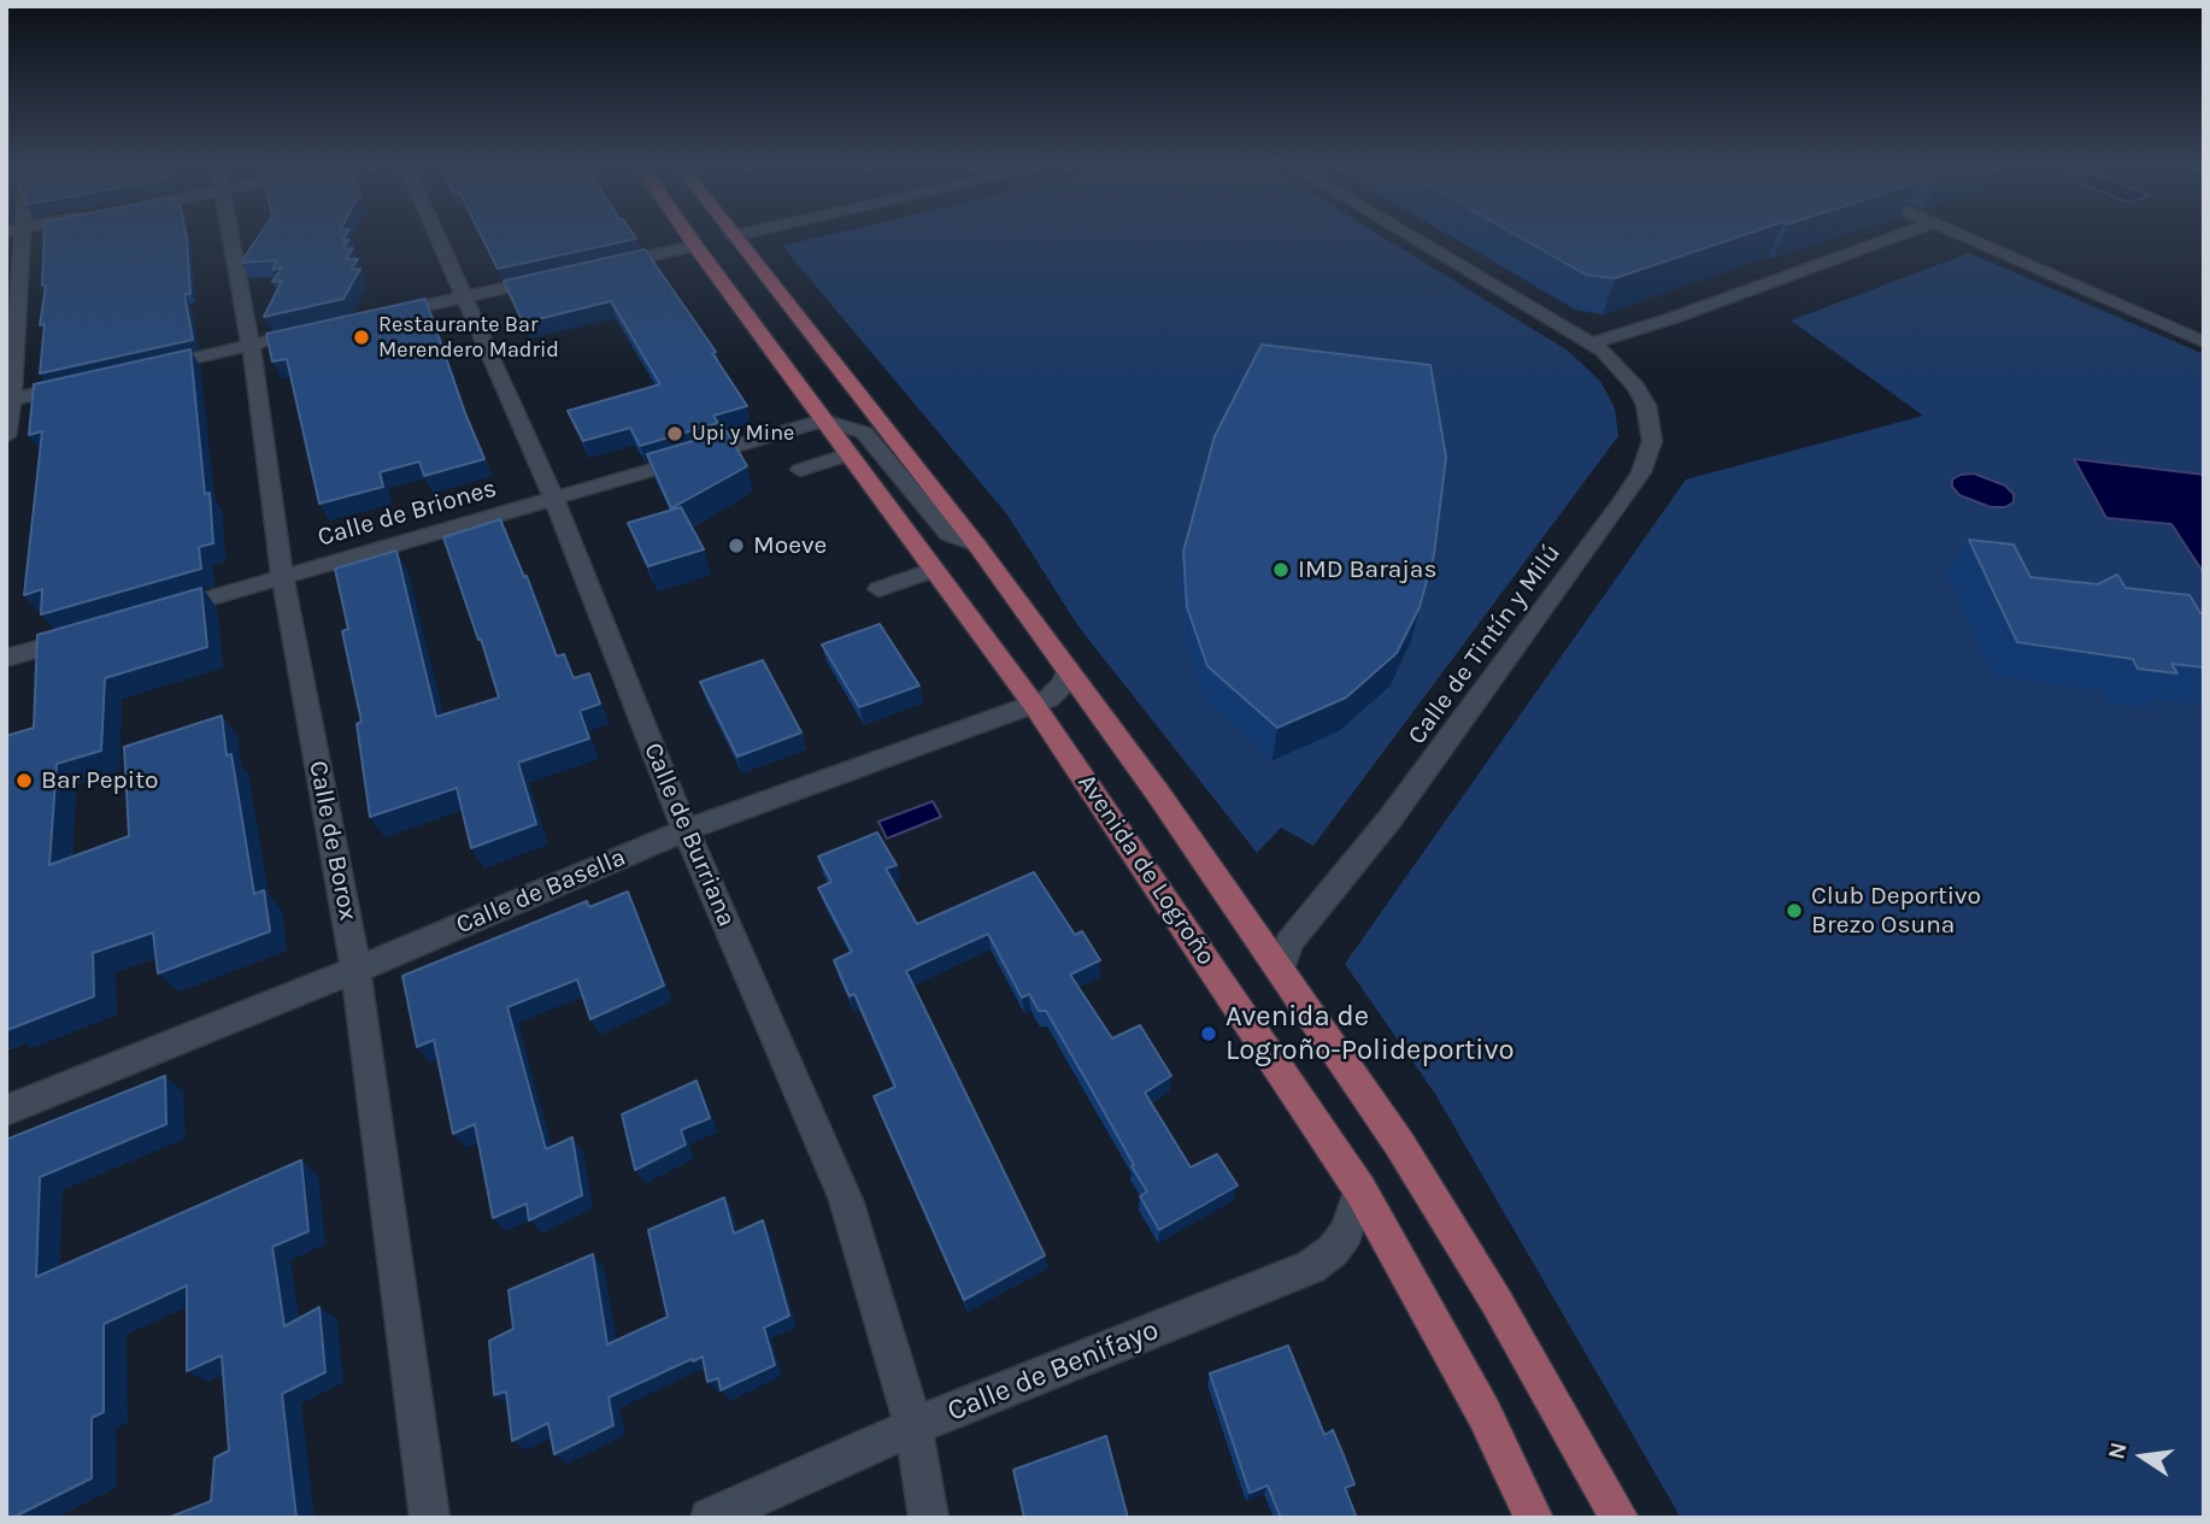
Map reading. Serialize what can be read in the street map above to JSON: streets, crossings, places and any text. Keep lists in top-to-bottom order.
{
  "streets": {
    "main road": ["Avenida de Logroño"],
    "street": [
      "Calle de Briones",
      "Calle de Tintín y Milú",
      "Calle de Burriana",
      "Calle de Borox",
      "Calle de Basella",
      "Calle de Benifayo"
    ]
  },
  "crossings": [
    ["Calle de Briones", "Calle de Burriana"],
    ["Calle de Briones", "Calle de Borox"],
    ["Calle de Briones", "Avenida de Logroño"],
    ["Calle de Tintín y Milú", "Avenida de Logroño"],
    ["Calle de Burriana", "Calle de Basella"],
    ["Calle de Burriana", "Calle de Benifayo"],
    ["Calle de Borox", "Calle de Basella"],
    ["Avenida de Logroño", "Calle de Basella"],
    ["Avenida de Logroño", "Calle de Benifayo"]
  ],
  "places": [
    "Restaurante Bar Merendero Madrid",
    "Upi y Mine",
    "Moeve",
    "IMD Barajas",
    "Bar Pepito",
    "Club Deportivo Brezo Osuna",
    "Avenida de Logroño-Polideportivo"
  ],
  "north": "left"
}
